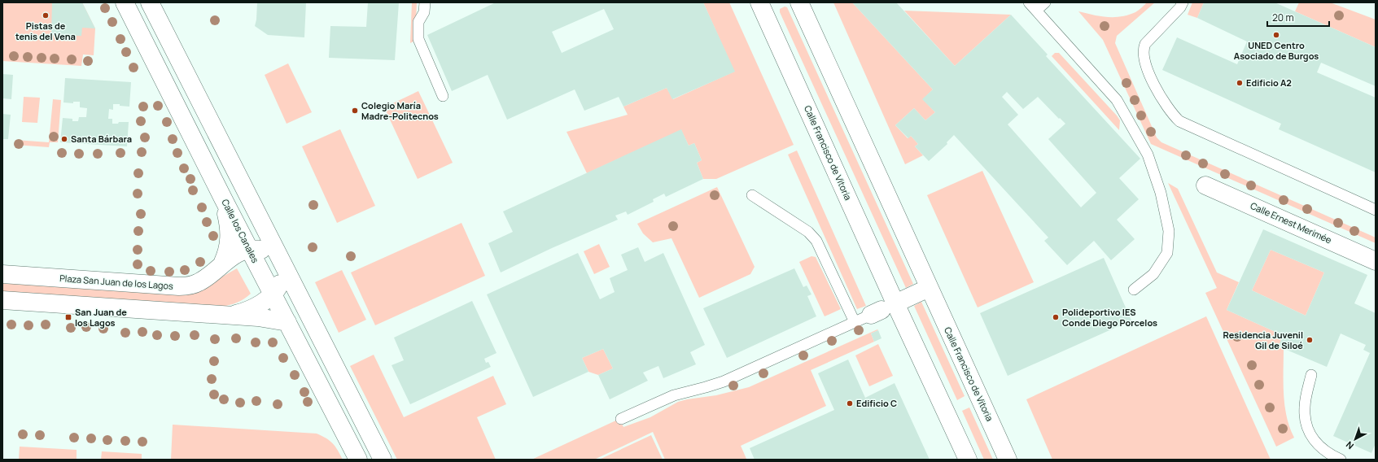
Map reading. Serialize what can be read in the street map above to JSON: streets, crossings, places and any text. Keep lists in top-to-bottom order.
{
  "streets": {
    "street": [
      "Calle Francisco de Vitoria",
      "Calle Ernest Merimée",
      "Calle los Canales",
      "Plaza San Juan de los Lagos"
    ]
  },
  "crossings": [
    ["Calle los Canales", "Plaza San Juan de los Lagos"]
  ],
  "places": {
    "other": [
      "Pistas de tenis del Vena",
      "UNED Centro Asociado de Burgos",
      "Edificio A2",
      "Colegio María Madre-Politecnos",
      "Santa Bárbara",
      "Polideportivo IES Conde Diego Porcelos",
      "Residencia Juvenil Gil de Siloé",
      "Edificio C"
    ],
    "transit": ["San Juan de los Lagos"]
  },
  "scale_bar": "20 m",
  "north": "bottom left"
}
